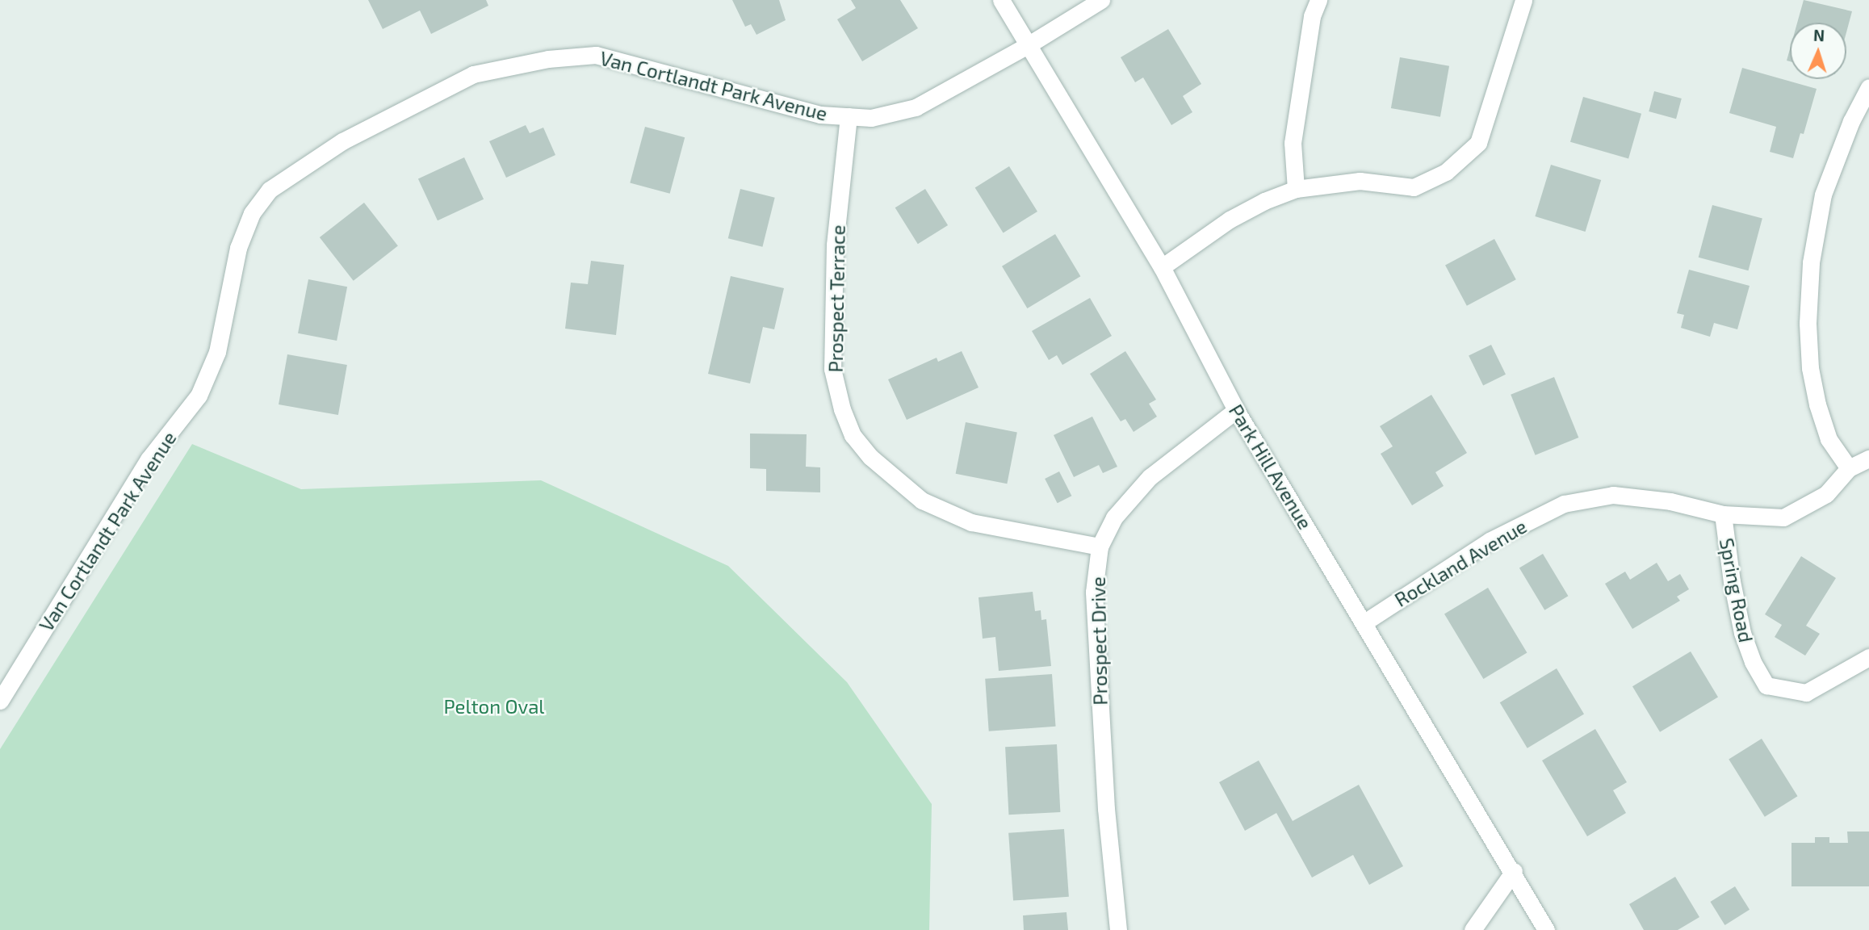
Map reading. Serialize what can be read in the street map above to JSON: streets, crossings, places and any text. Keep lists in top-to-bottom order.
{
  "streets": {
    "street": [
      "Van Cortlandt Park Avenue",
      "Prospect Terrace",
      "Park Hill Avenue",
      "Rockland Avenue",
      "Spring Road",
      "Prospect Drive"
    ]
  },
  "crossings": [
    ["Van Cortlandt Park Avenue", "Prospect Terrace"],
    ["Van Cortlandt Park Avenue", "Park Hill Avenue"],
    ["Prospect Terrace", "Prospect Drive"],
    ["Park Hill Avenue", "Rockland Avenue"],
    ["Park Hill Avenue", "Prospect Drive"],
    ["Rockland Avenue", "Spring Road"]
  ],
  "parks": ["Pelton Oval"],
  "north": "top"
}
